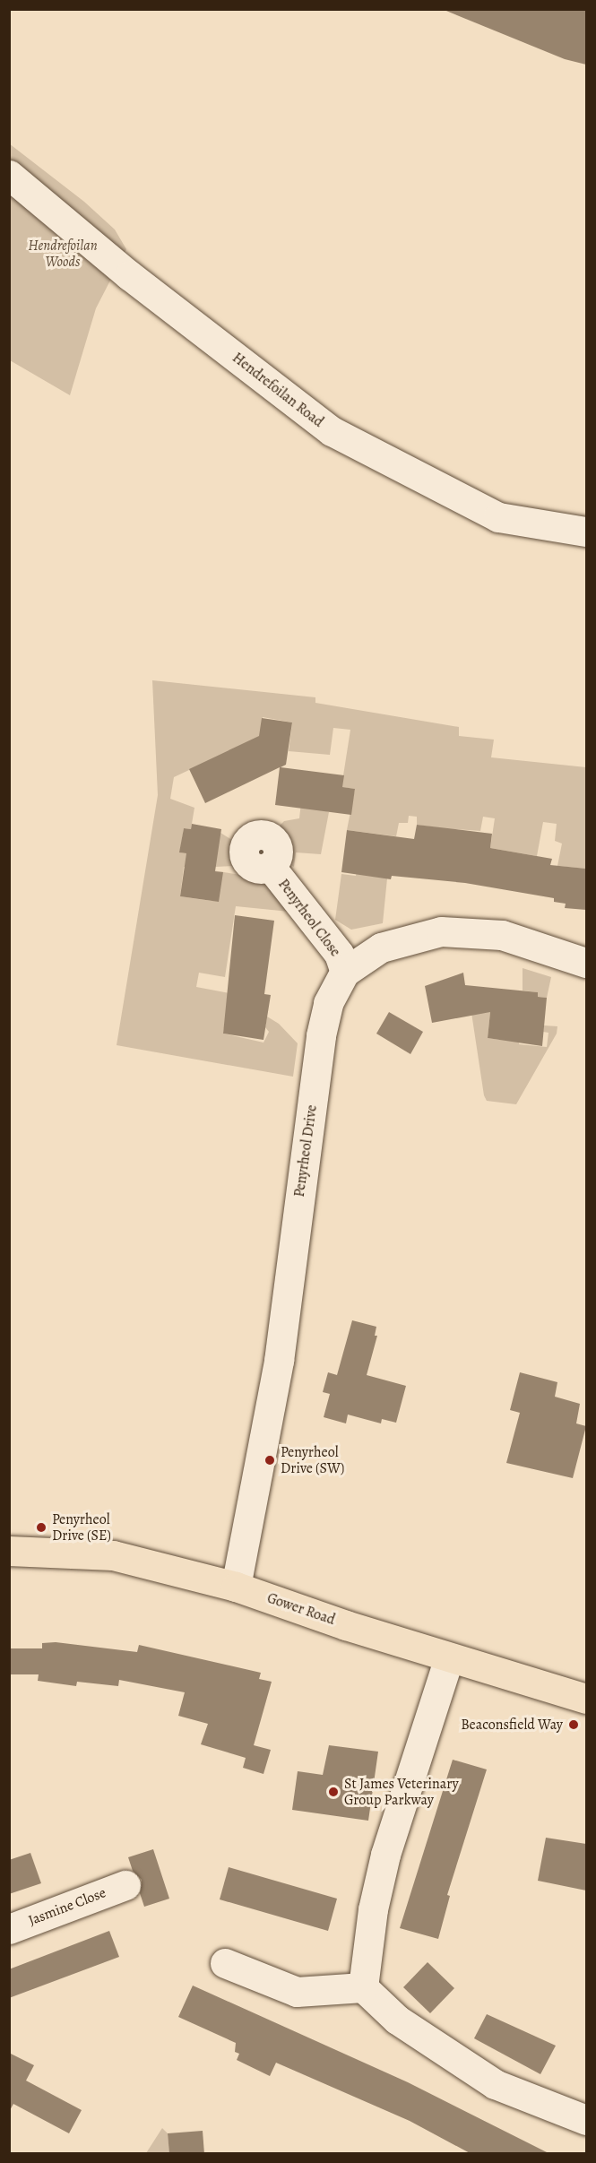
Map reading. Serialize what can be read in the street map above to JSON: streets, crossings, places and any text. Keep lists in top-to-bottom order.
{
  "streets": {
    "main road": ["Gower Road"],
    "street": [
      "Hendrefoilan Road",
      "Penyrheol Close",
      "Penyrheol Drive",
      "Jasmine Close"
    ]
  },
  "crossings": [
    ["Penyrheol Close", "Penyrheol Drive"],
    ["Penyrheol Drive", "Gower Road"]
  ],
  "parks": ["Hendrefoilan Woods"],
  "places": [
    "Penyrheol Drive (SW)",
    "Penyrheol Drive (SE)",
    "Beaconsfield Way",
    "St James Veterinary Group Parkway"
  ]
}
